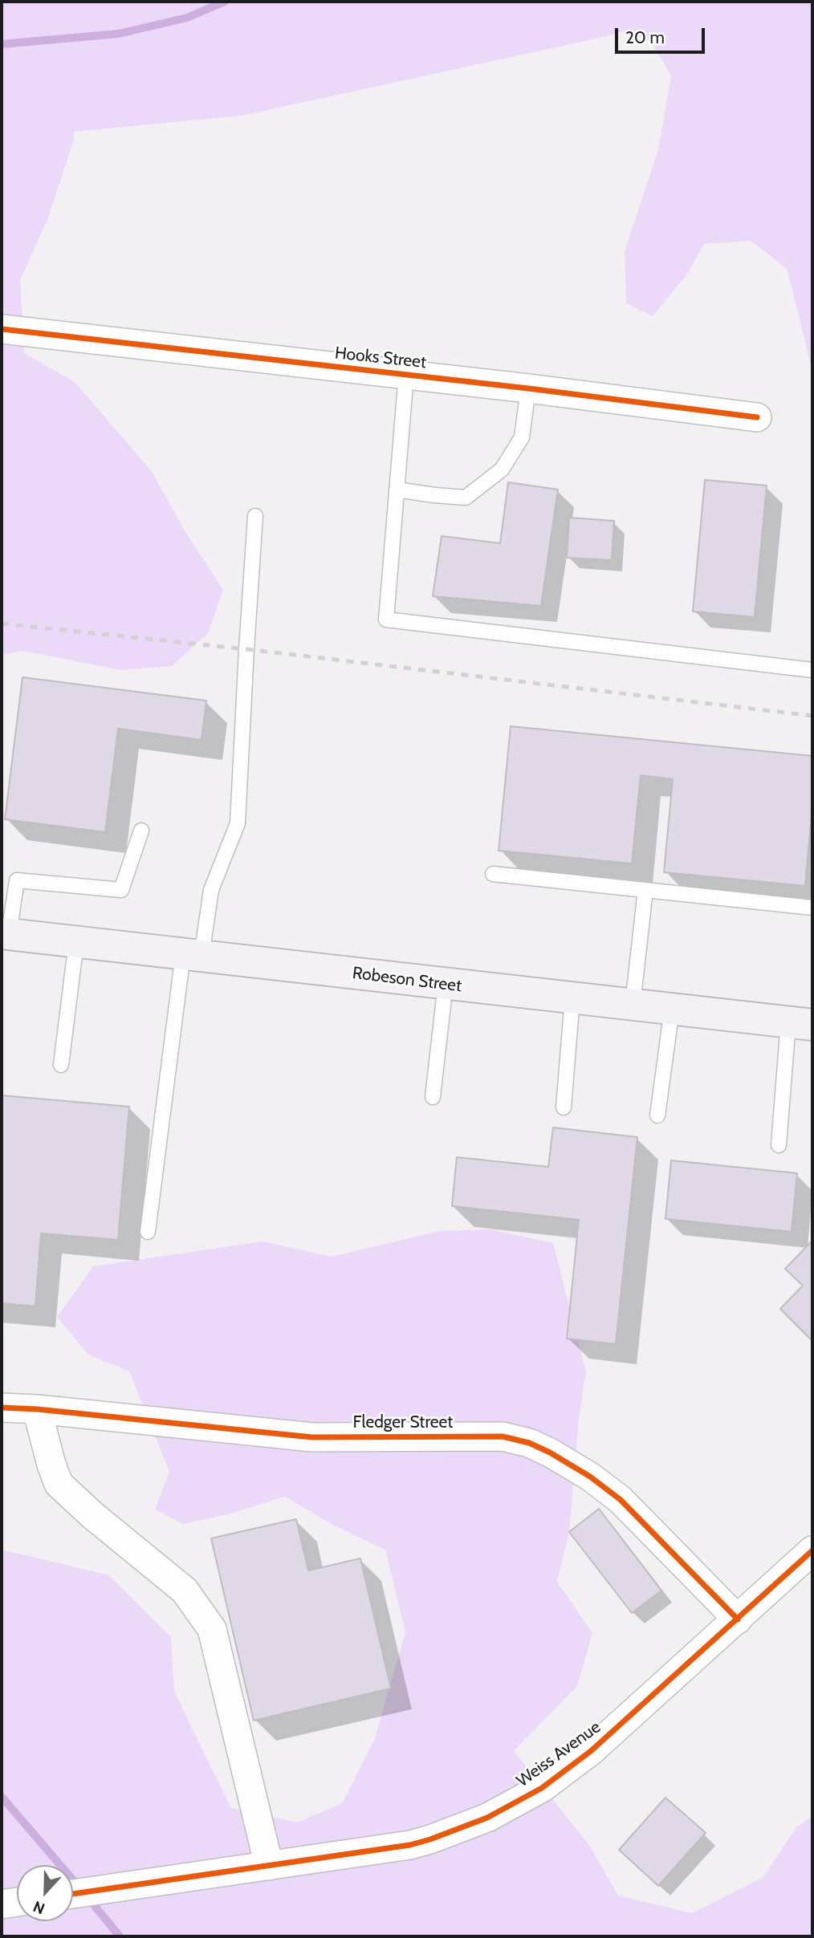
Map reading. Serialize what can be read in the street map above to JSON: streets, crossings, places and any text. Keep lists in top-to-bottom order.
{
  "streets": {
    "main road": ["Robeson Street"],
    "street": ["Hooks Street", "Fledger Street", "Weiss Avenue"]
  },
  "crossings": [
    ["Fledger Street", "Weiss Avenue"]
  ],
  "scale_bar": "20 m",
  "north": "bottom"
}
